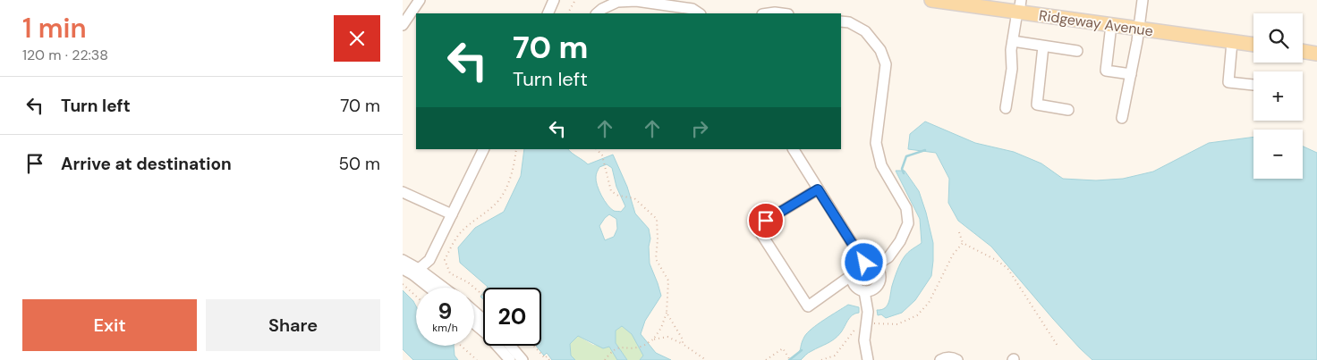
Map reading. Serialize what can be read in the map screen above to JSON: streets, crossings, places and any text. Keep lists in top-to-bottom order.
{
  "streets": {
    "main road": ["Ridgeway Avenue"]
  },
  "page": {
    "heading": ["1 min", "120 m · 22:38"],
    "map_buttons": ["+", "−"],
    "turn": ["70 m", "Turn left"],
    "list": [
      {
        "name": "Turn left",
        "value": "70 m"
      },
      {
        "name": "Arrive at destination",
        "value": "50 m"
      }
    ],
    "speed": "9 km/h",
    "limit": "20",
    "buttons": ["Exit", "Share"]
  }
}
